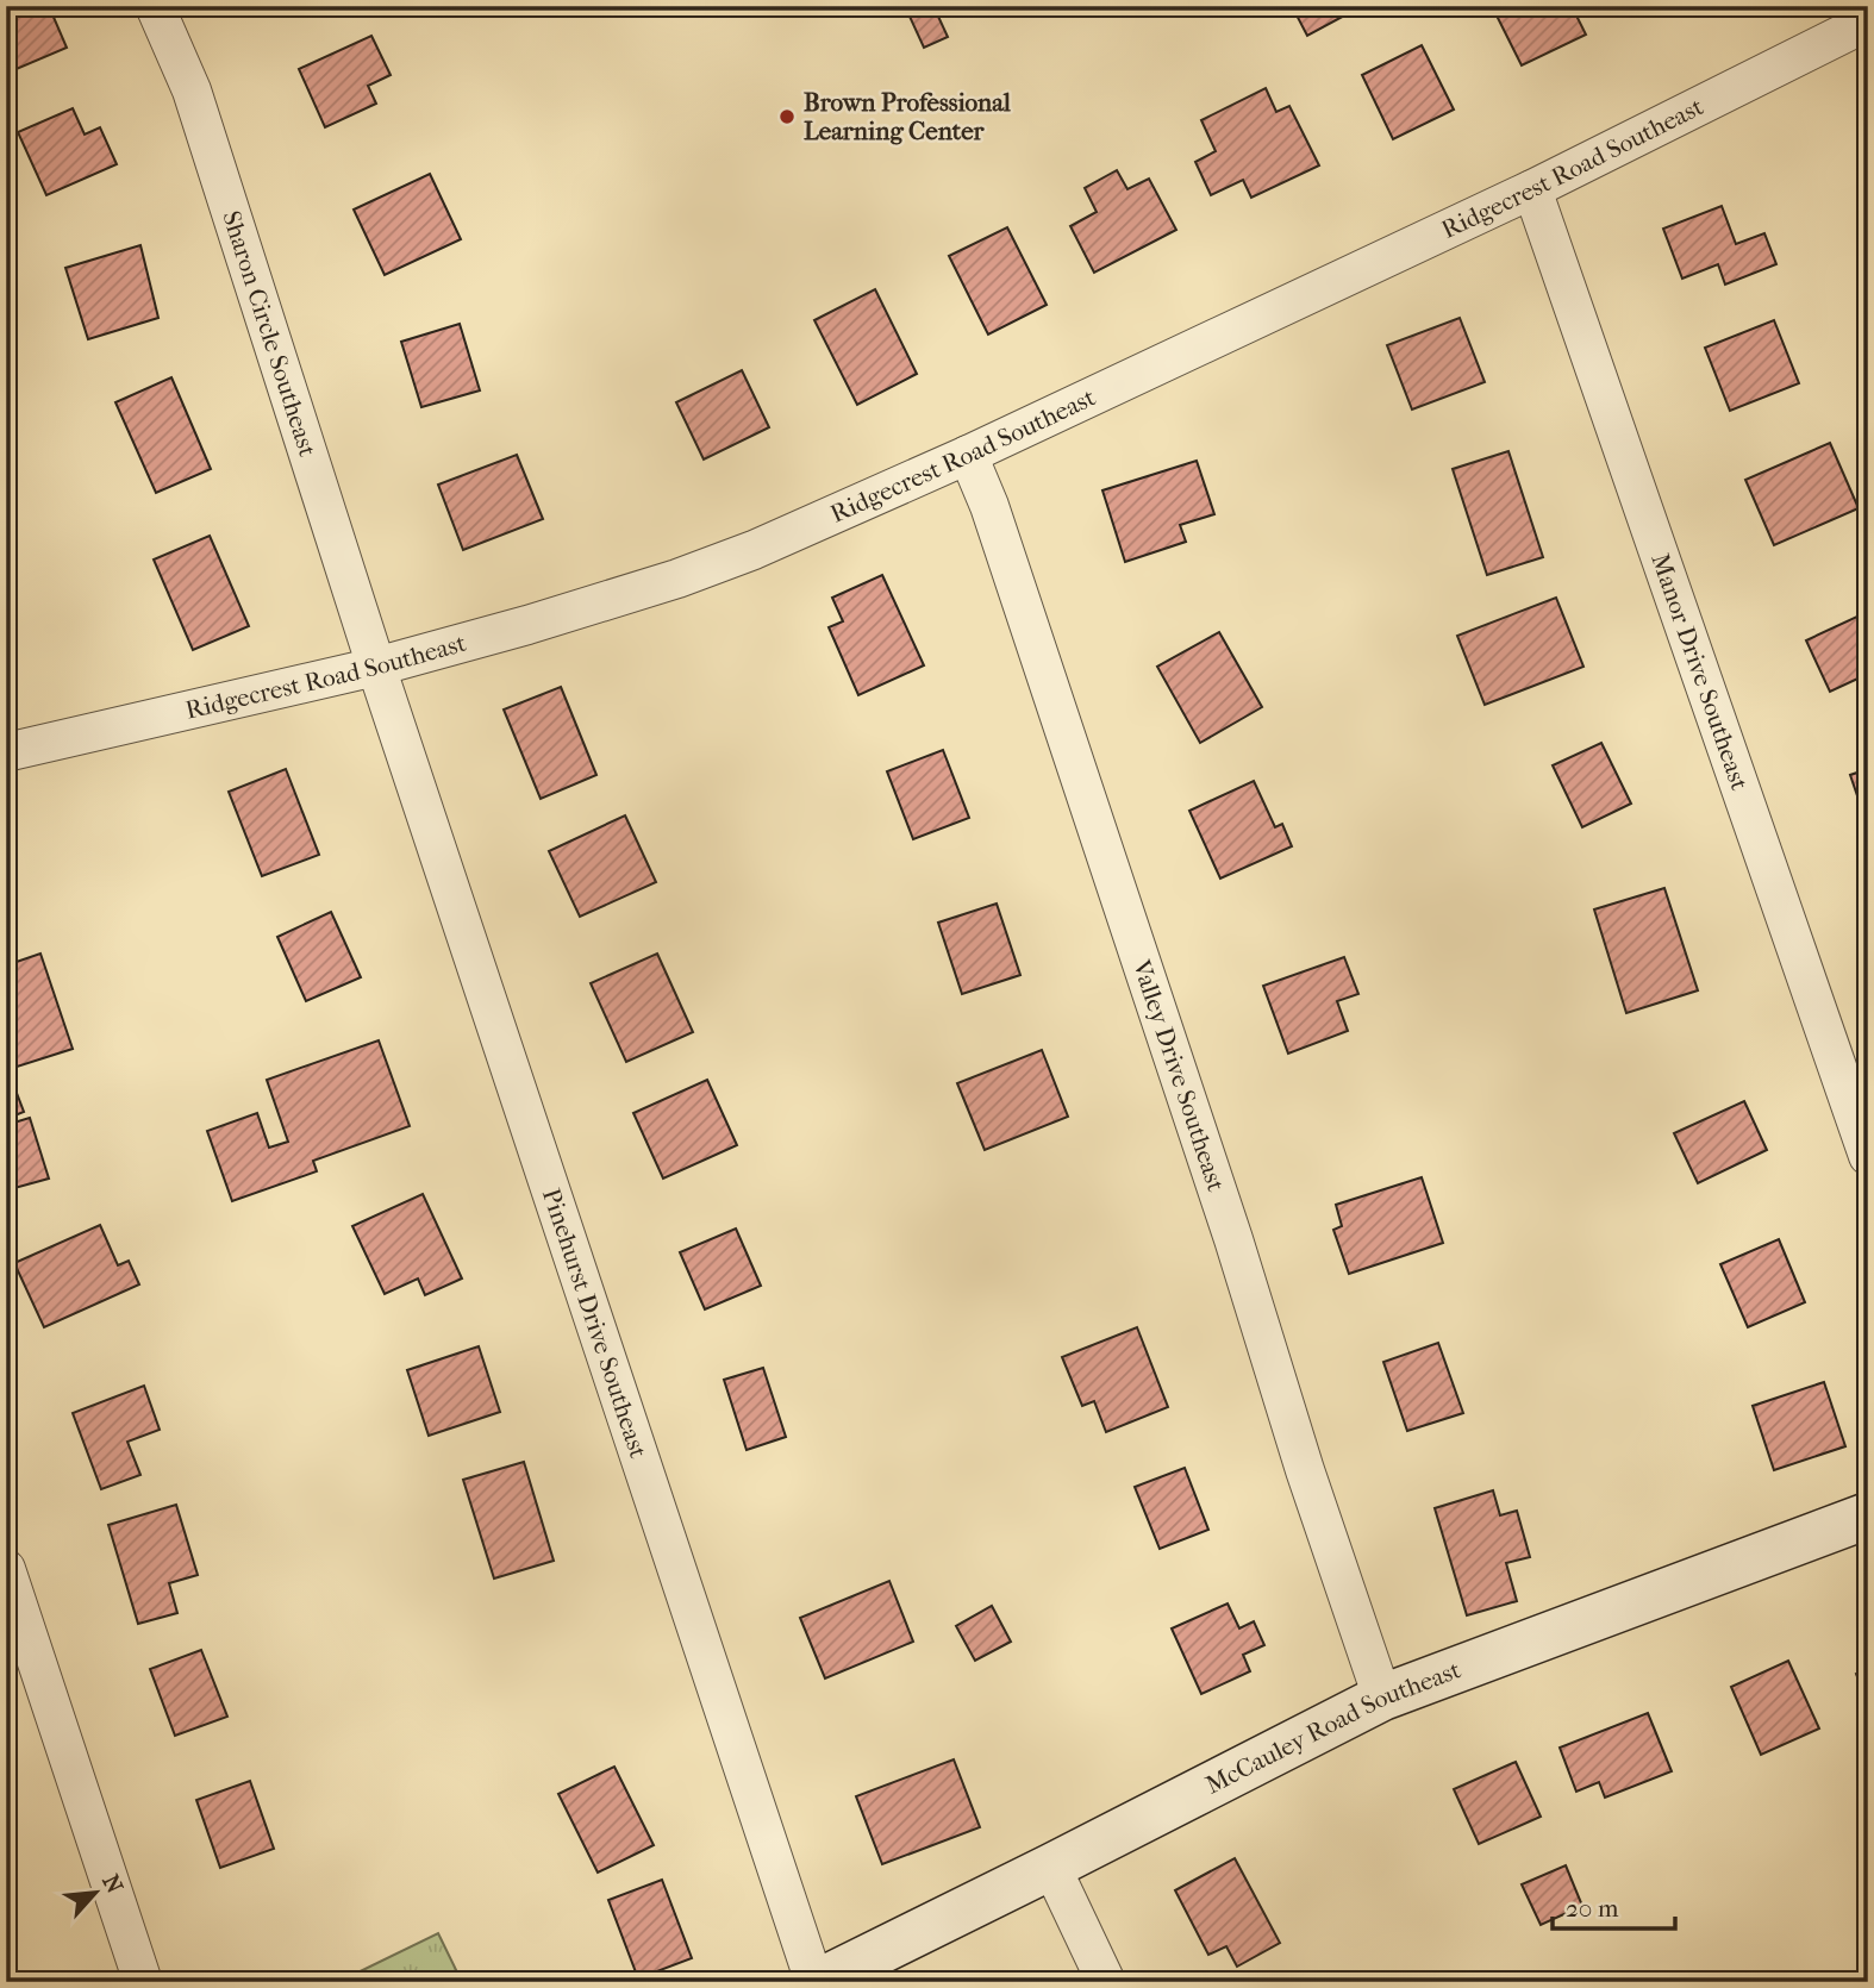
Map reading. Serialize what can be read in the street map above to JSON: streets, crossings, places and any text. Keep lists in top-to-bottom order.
{
  "streets": {
    "street": [
      "Ridgecrest Road Southeast",
      "Sharon Circle Southeast",
      "Manor Drive Southeast",
      "Valley Drive Southeast",
      "Pinehurst Drive Southeast",
      "McCauley Road Southeast"
    ]
  },
  "crossings": [
    ["Ridgecrest Road Southeast", "Sharon Circle Southeast"],
    ["Ridgecrest Road Southeast", "Manor Drive Southeast"],
    ["Ridgecrest Road Southeast", "Valley Drive Southeast"],
    ["Ridgecrest Road Southeast", "Pinehurst Drive Southeast"],
    ["Sharon Circle Southeast", "Pinehurst Drive Southeast"],
    ["Valley Drive Southeast", "McCauley Road Southeast"],
    ["Pinehurst Drive Southeast", "McCauley Road Southeast"]
  ],
  "places": ["Brown Professional Learning Center"],
  "scale_bar": "20 m",
  "north": "top right"
}
